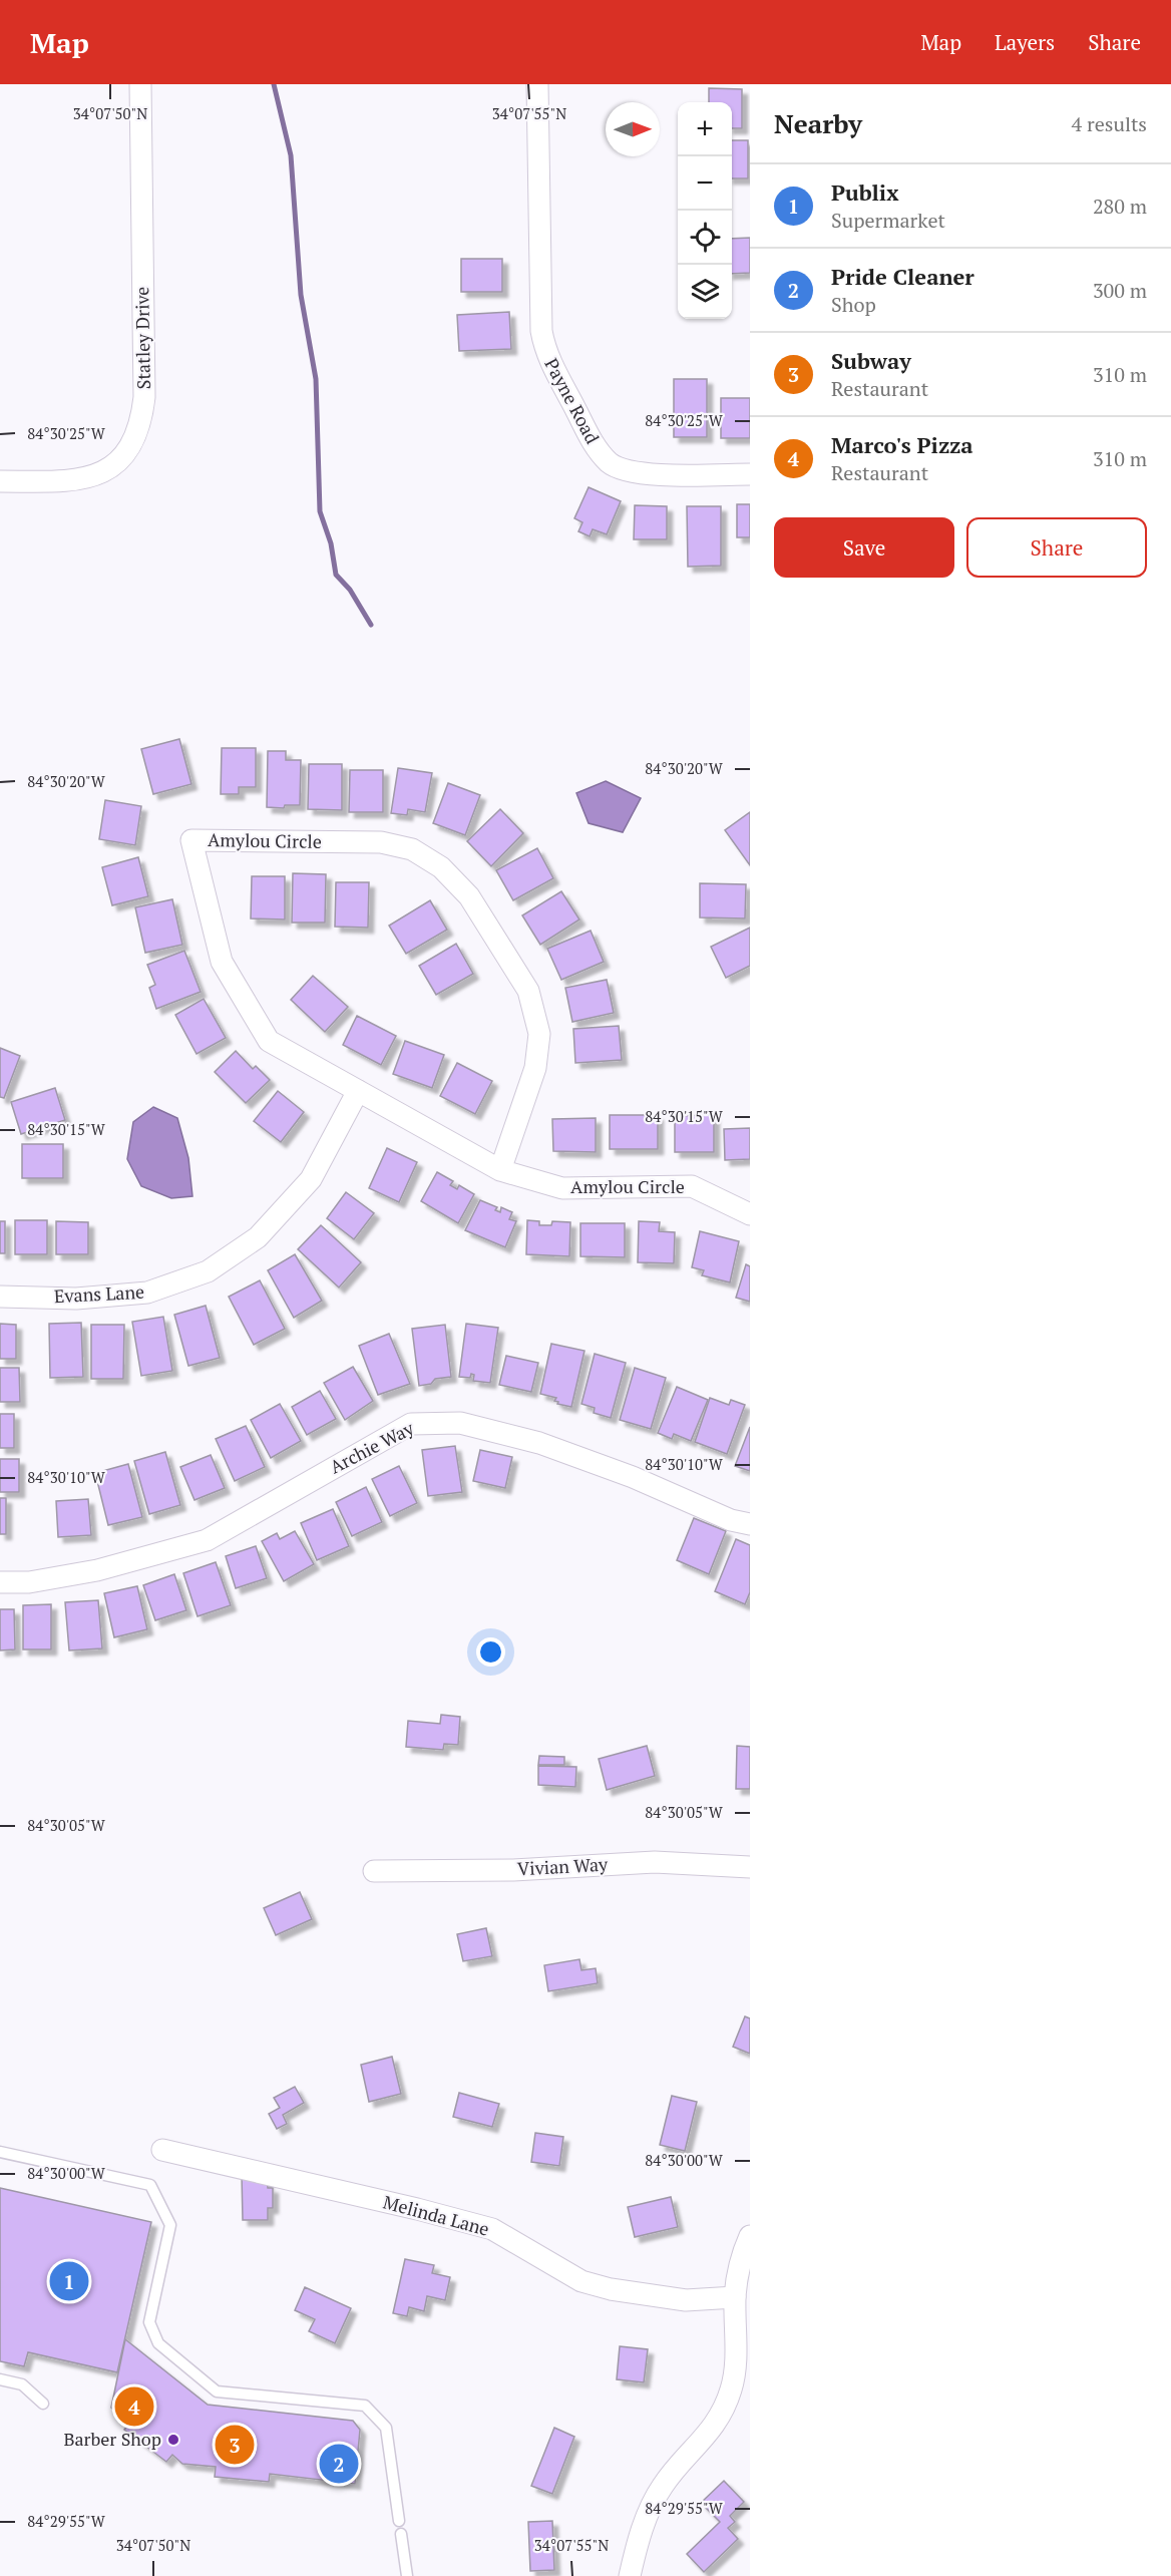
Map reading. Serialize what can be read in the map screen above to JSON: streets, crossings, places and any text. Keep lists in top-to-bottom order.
{
  "streets": {
    "street": [
      "Statley Drive",
      "Payne Road",
      "Amylou Circle",
      "Evans Lane",
      "Archie Way",
      "Vivian Way",
      "Melinda Lane"
    ]
  },
  "crossings": [
    ["Amylou Circle", "Evans Lane"]
  ],
  "places": ["Barber Shop"],
  "north": "right",
  "page": {
    "header": "Map",
    "nav": ["Map", "Layers", "Share"],
    "heading": ["Nearby", "4 results"],
    "map_buttons": ["+", "−"],
    "list": [
      {
        "mark": "1",
        "name": "Publix",
        "note": "Supermarket",
        "value": "280 m"
      },
      {
        "mark": "2",
        "name": "Pride Cleaner",
        "note": "Shop",
        "value": "300 m"
      },
      {
        "mark": "3",
        "name": "Subway",
        "note": "Restaurant",
        "value": "310 m"
      },
      {
        "mark": "4",
        "name": "Marco's Pizza",
        "note": "Restaurant",
        "value": "310 m"
      }
    ],
    "buttons": ["Save", "Share"],
    "pins": [
      "1",
      "4",
      "3",
      "2"
    ]
  },
  "coordinates": [
    "34°07'50\"N",
    "34°07'55\"N",
    "84°30'25\"W",
    "84°30'20\"W",
    "84°30'15\"W",
    "84°30'10\"W",
    "84°30'05\"W",
    "84°30'00\"W",
    "84°29'55\"W"
  ]
}
